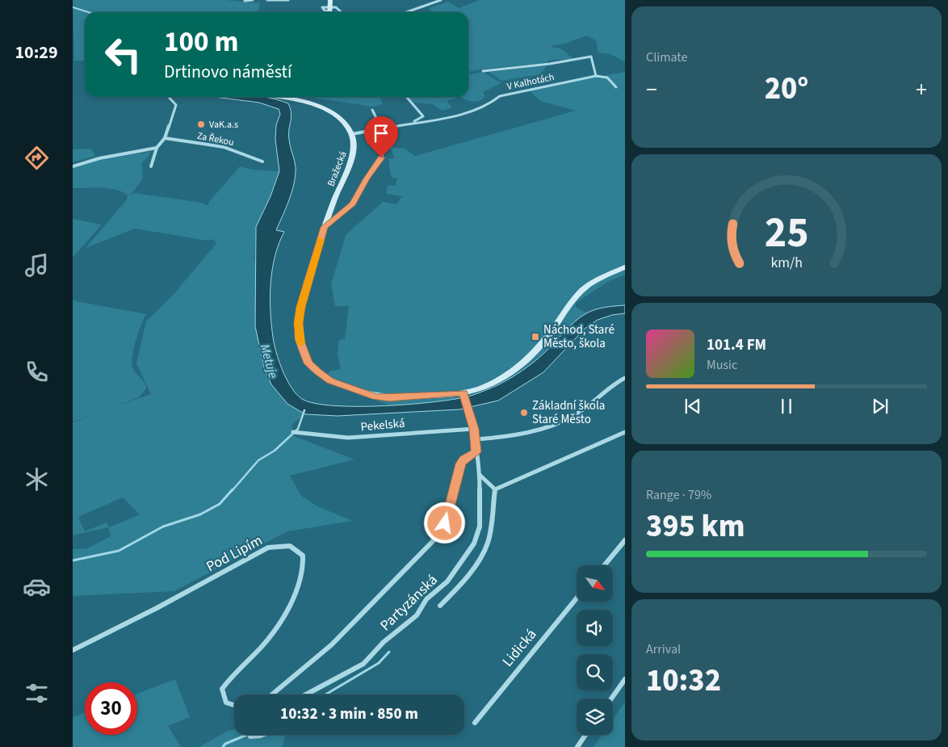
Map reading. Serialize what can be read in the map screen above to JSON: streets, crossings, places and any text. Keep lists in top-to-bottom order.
{
  "streets": {
    "street": [
      "V Kalhotách",
      "Za Řekou",
      "Bražecká",
      "Pekelská",
      "Pod Lipím",
      "Partyzánská",
      "Lidická"
    ]
  },
  "crossings": [
    ["V Kalhotách", "Bražecká"],
    ["Bražecká", "Partyzánská"],
    ["Pekelská", "Partyzánská"]
  ],
  "water": ["Metuje"],
  "places": {
    "other": ["VaK.a.s", "Základní škola Staré Město"],
    "transit": ["Náchod, Staré Město, škola"]
  },
  "north": "bottom right",
  "page": {
    "tabs": "10:29",
    "tile": [
      "Climate",
      ["Range · 79%", "395 km"],
      ["Arrival", "10:32"]
    ],
    "turn": ["100 m", "Drtinovo náměstí"],
    "heat": ["−", "20°", "+"],
    "song": ["101.4 FM", "Music"],
    "limit": "30",
    "trip": "10:32 · 3 min · 850 m",
    "gauge": ["25", "km/h"]
  }
}
